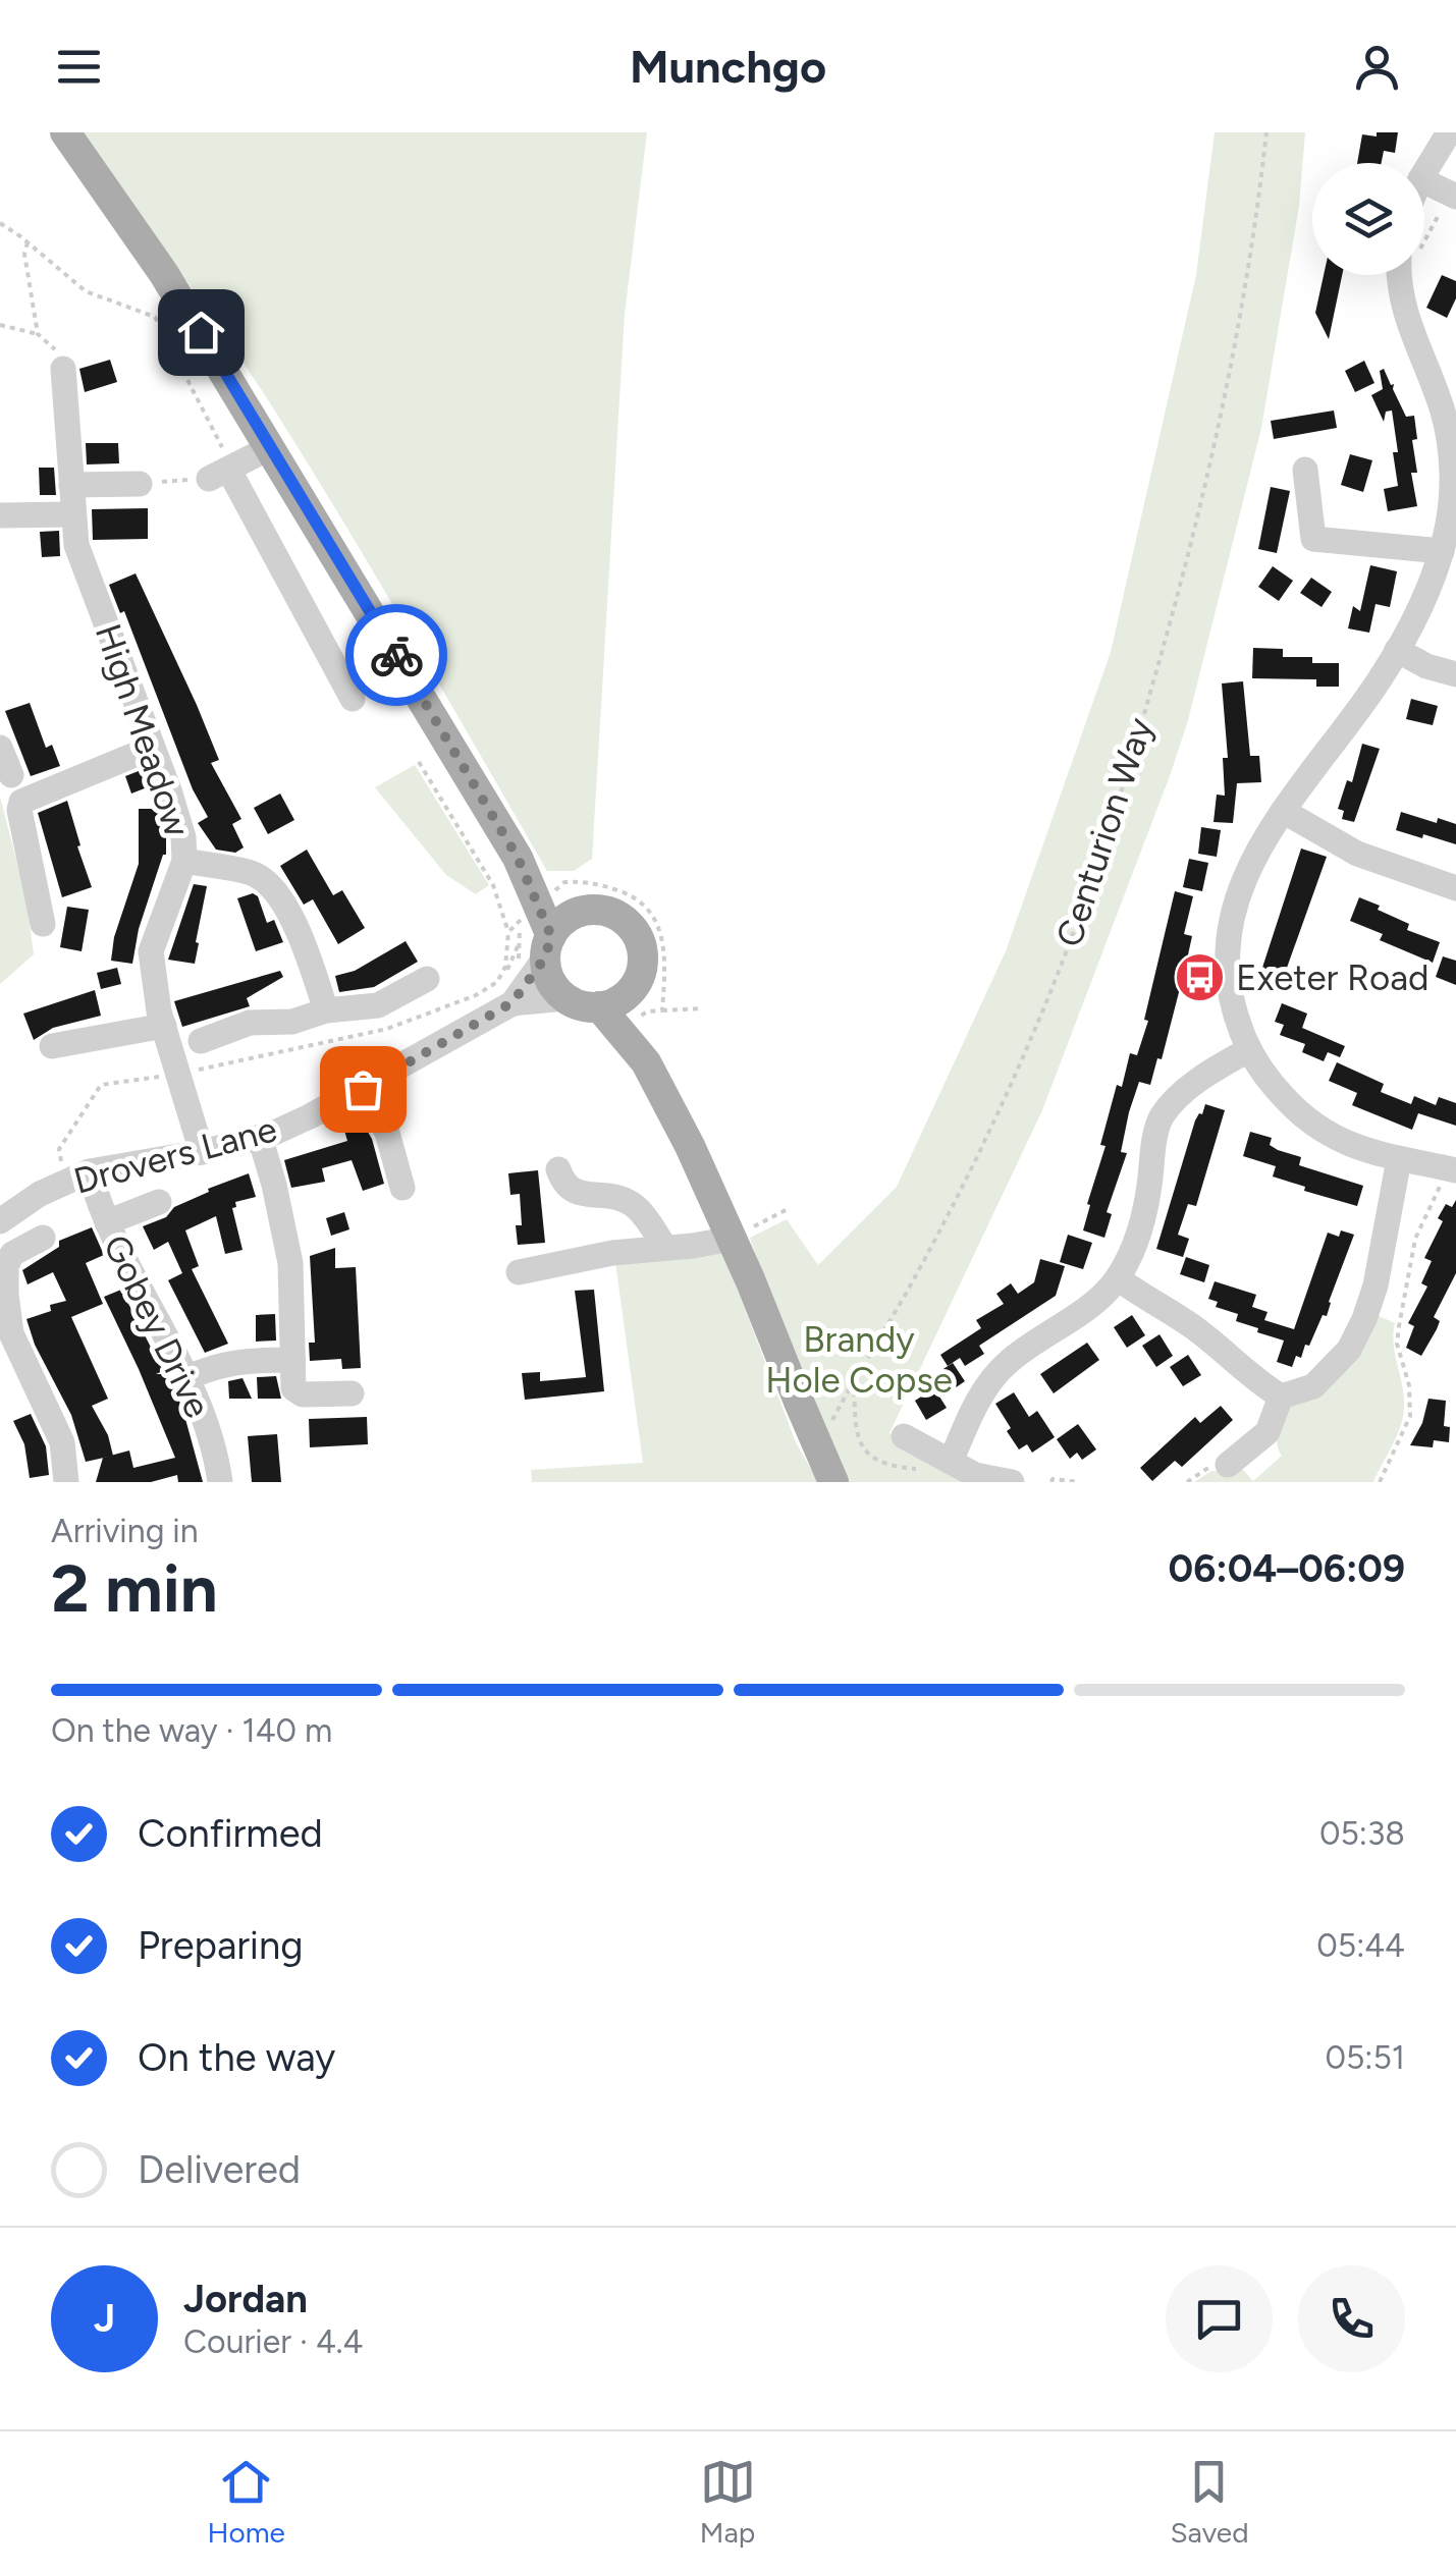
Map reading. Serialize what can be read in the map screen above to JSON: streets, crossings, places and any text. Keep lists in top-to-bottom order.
{
  "streets": {
    "street": ["High Meadow", "Drovers Lane", "Gobey Drive"],
    "path": ["Centurion Way"]
  },
  "crossings": [
    ["High Meadow", "Drovers Lane"],
    ["Drovers Lane", "Gobey Drive"]
  ],
  "parks": ["Brandy Hole Copse"],
  "places": {
    "bus stop": ["Exeter Road"]
  },
  "page": {
    "header": "Munchgo",
    "heading": ["2 min", "Arriving in", "06:04–06:09"],
    "panel": ["Jordan", "Courier · 4.4"],
    "bar": "On the way · 140 m",
    "list": [
      ["Confirmed", "05:38"],
      ["Preparing", "05:44"],
      ["On the way", "05:51"],
      "Delivered"
    ],
    "round": "J",
    "tabs": ["Home", "Map", "Saved"]
  }
}
